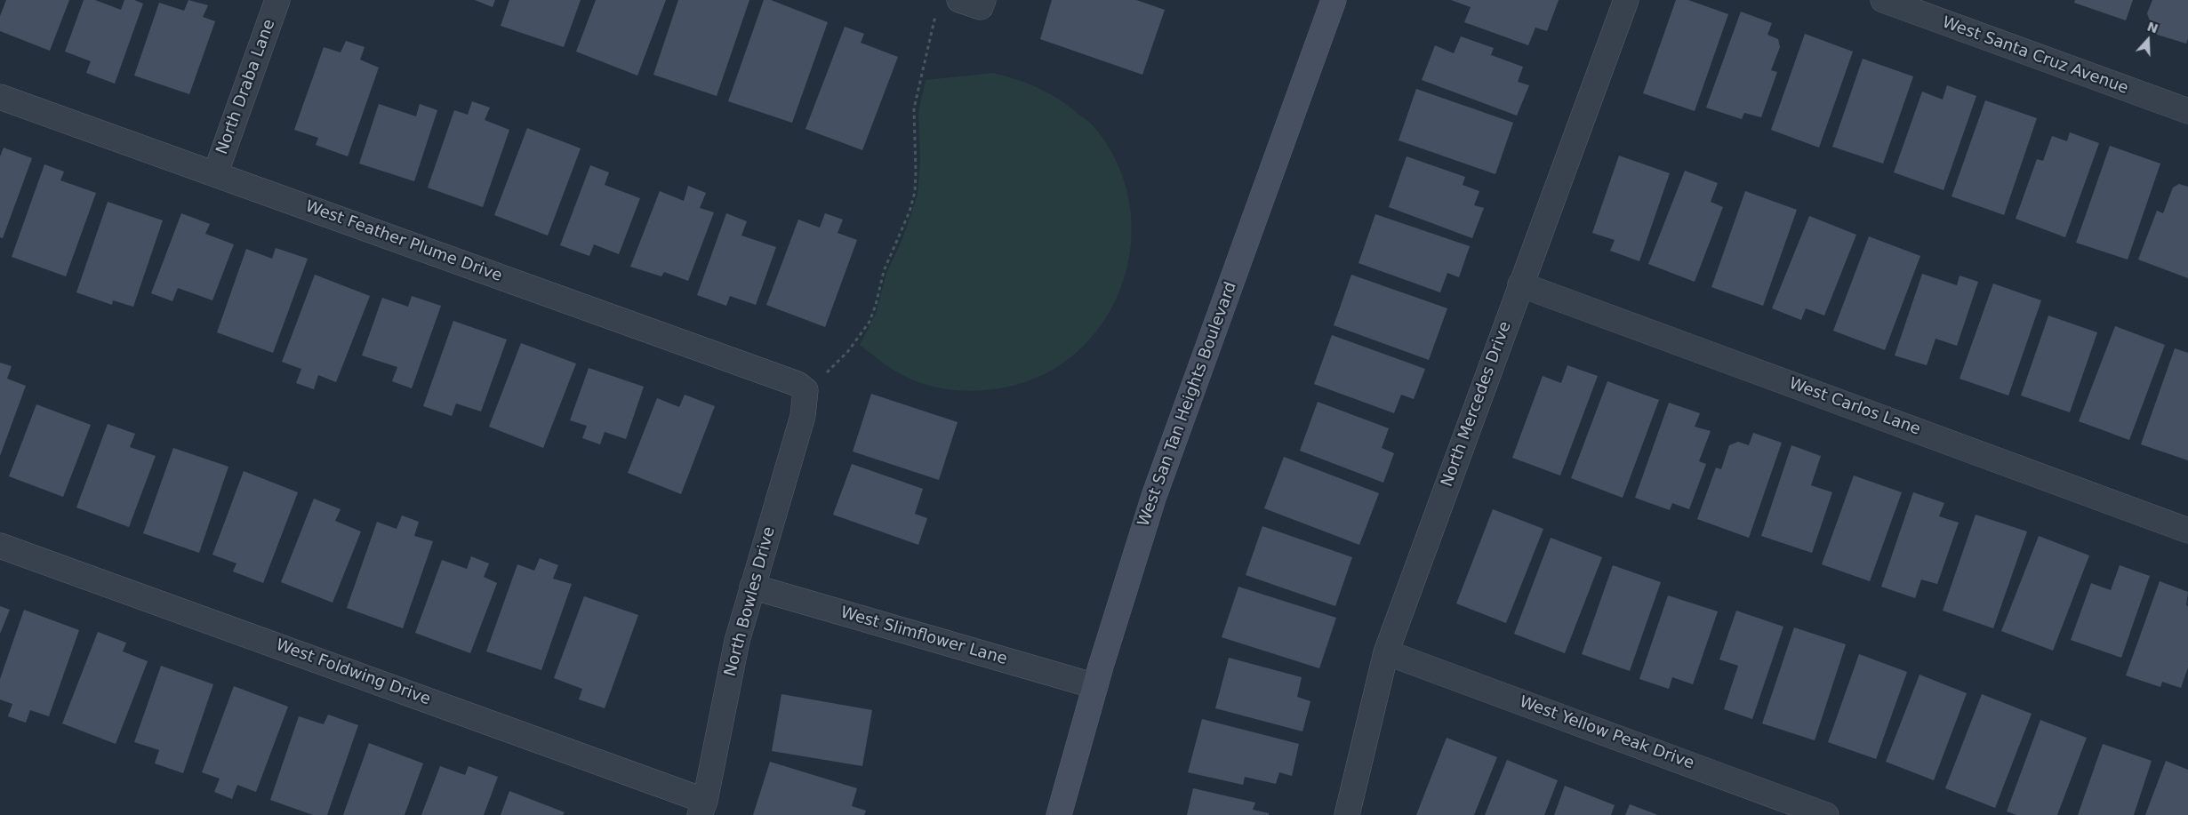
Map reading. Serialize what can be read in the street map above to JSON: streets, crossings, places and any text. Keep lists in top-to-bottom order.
{
  "streets": {
    "street": [
      "West Santa Cruz Avenue",
      "North Draba Lane",
      "West Feather Plume Drive",
      "West San Tan Heights Boulevard",
      "North Mercedes Drive",
      "West Carlos Lane",
      "North Bowles Drive",
      "West Slimflower Lane",
      "West Foldwing Drive",
      "West Yellow Peak Drive"
    ]
  },
  "crossings": [
    ["North Draba Lane", "West Feather Plume Drive"],
    ["West Feather Plume Drive", "North Bowles Drive"],
    ["West San Tan Heights Boulevard", "West Slimflower Lane"],
    ["North Mercedes Drive", "West Carlos Lane"],
    ["North Mercedes Drive", "West Yellow Peak Drive"],
    ["North Bowles Drive", "West Slimflower Lane"],
    ["North Bowles Drive", "West Foldwing Drive"]
  ],
  "north": "top"
}
